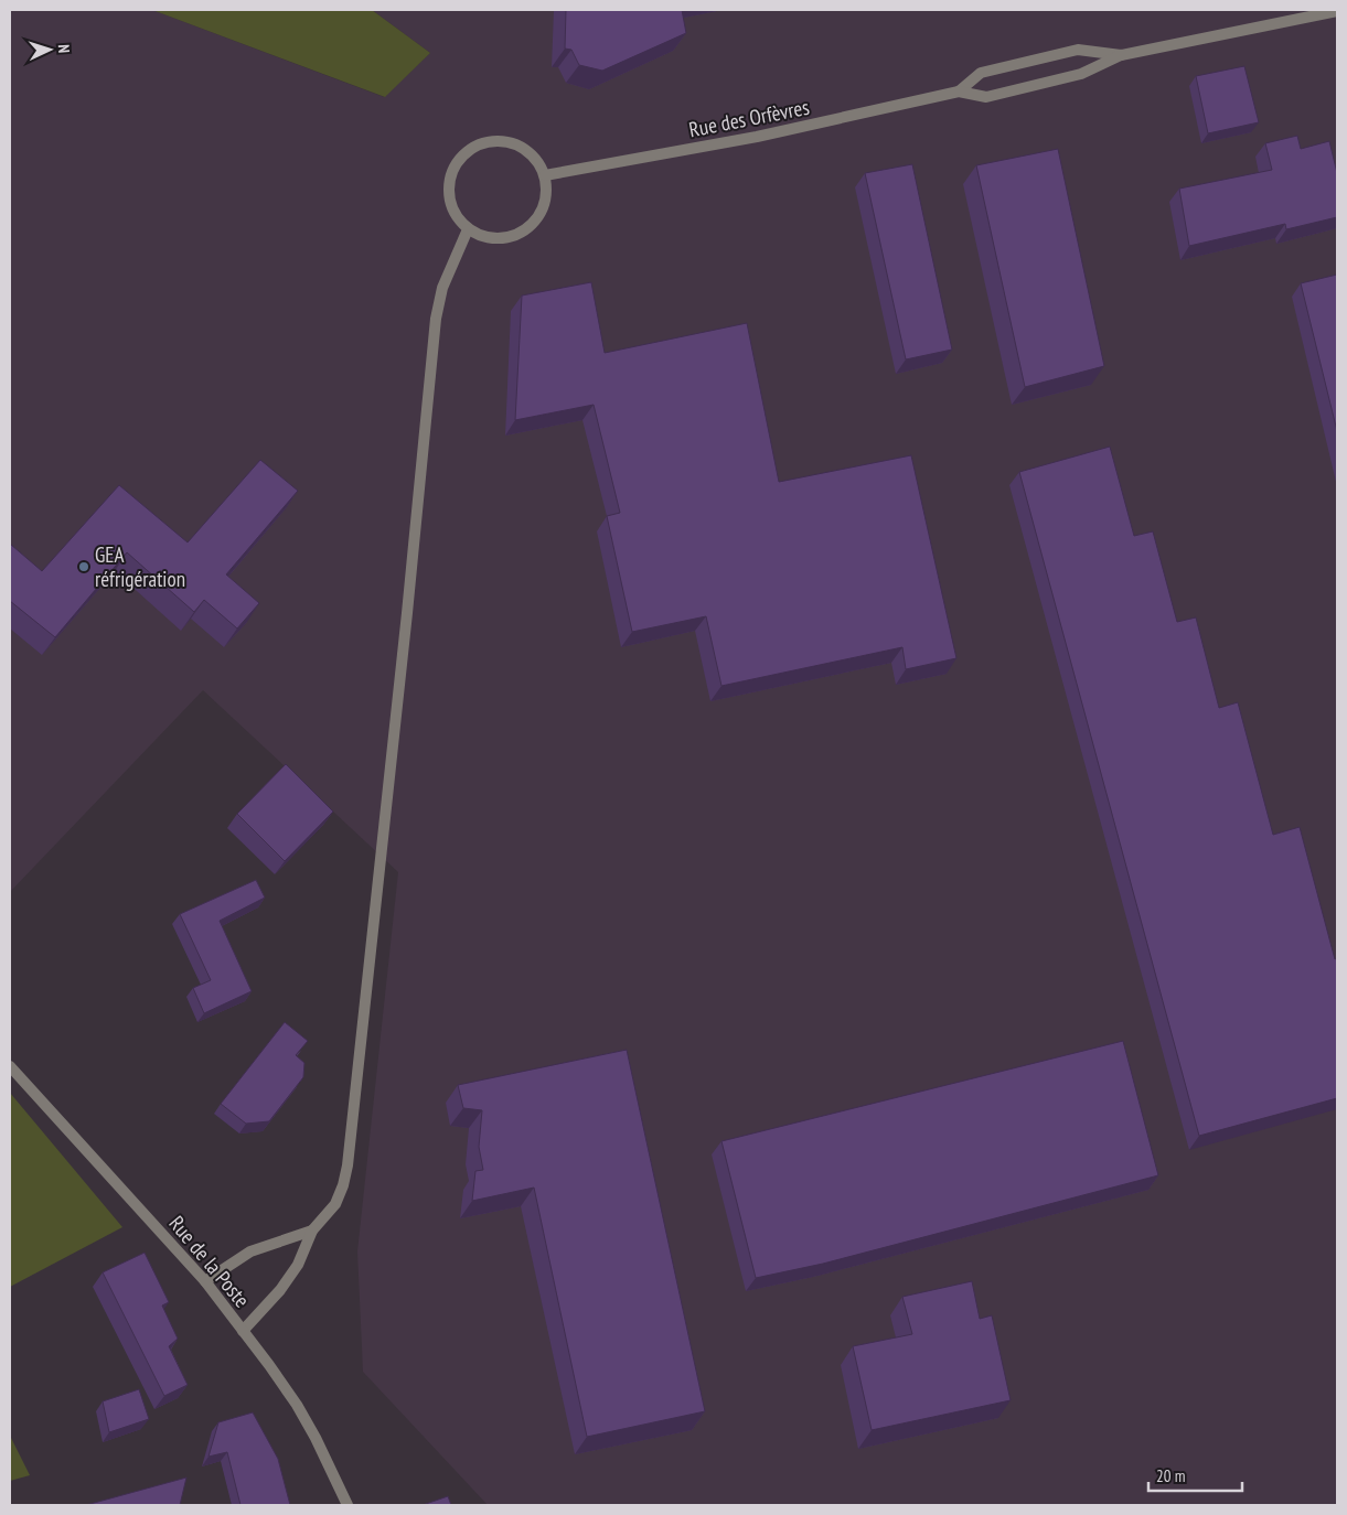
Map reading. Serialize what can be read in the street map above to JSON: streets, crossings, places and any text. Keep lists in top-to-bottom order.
{
  "streets": {
    "street": ["Rue des Orfèvres", "Rue de la Poste"]
  },
  "places": ["GEA réfrigération"],
  "scale_bar": "20 m",
  "north": "right"
}
